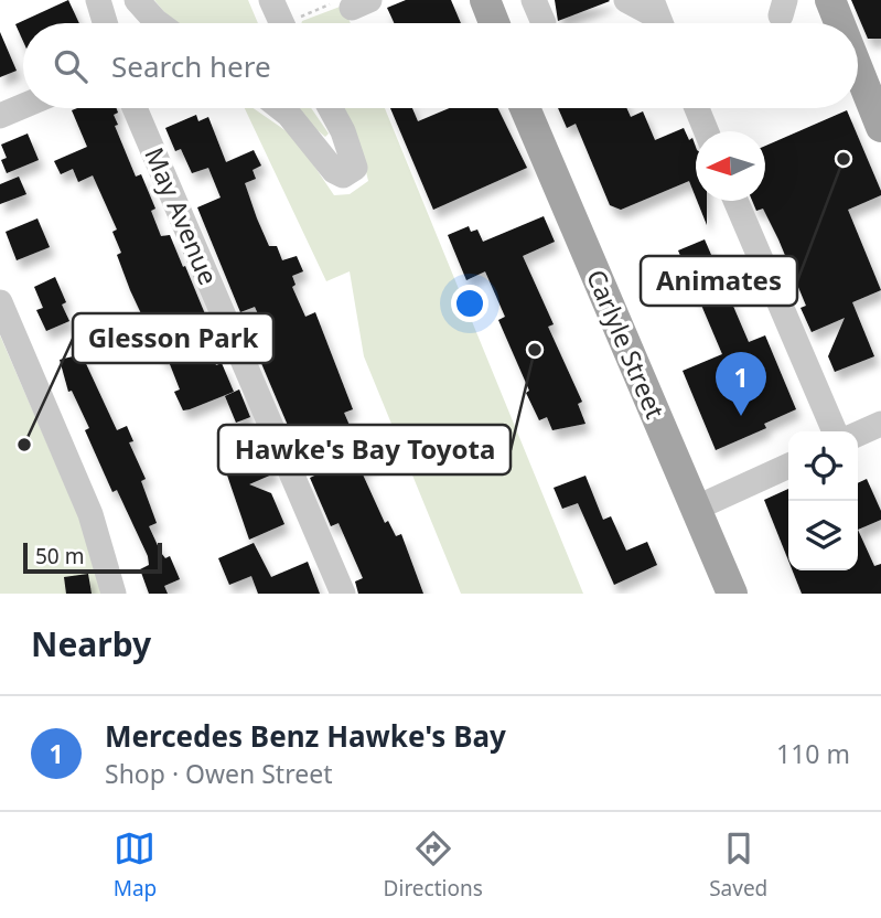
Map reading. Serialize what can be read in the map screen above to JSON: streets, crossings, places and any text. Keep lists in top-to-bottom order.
{
  "streets": {
    "main road": ["Carlyle Street"],
    "street": ["May Avenue"]
  },
  "places": ["Animates", "Hawke's Bay Toyota", "Glesson Park"],
  "scale_bar": "50 m",
  "north": "left",
  "page": {
    "search": "Search here",
    "pins": "1",
    "scale": "50 m",
    "heading": "Nearby",
    "list": [
      {
        "mark": "1",
        "name": "Mercedes Benz Hawke's Bay",
        "note": "Shop · Owen Street",
        "value": "110 m"
      }
    ],
    "nav": ["Map", "Directions", "Saved"]
  }
}
